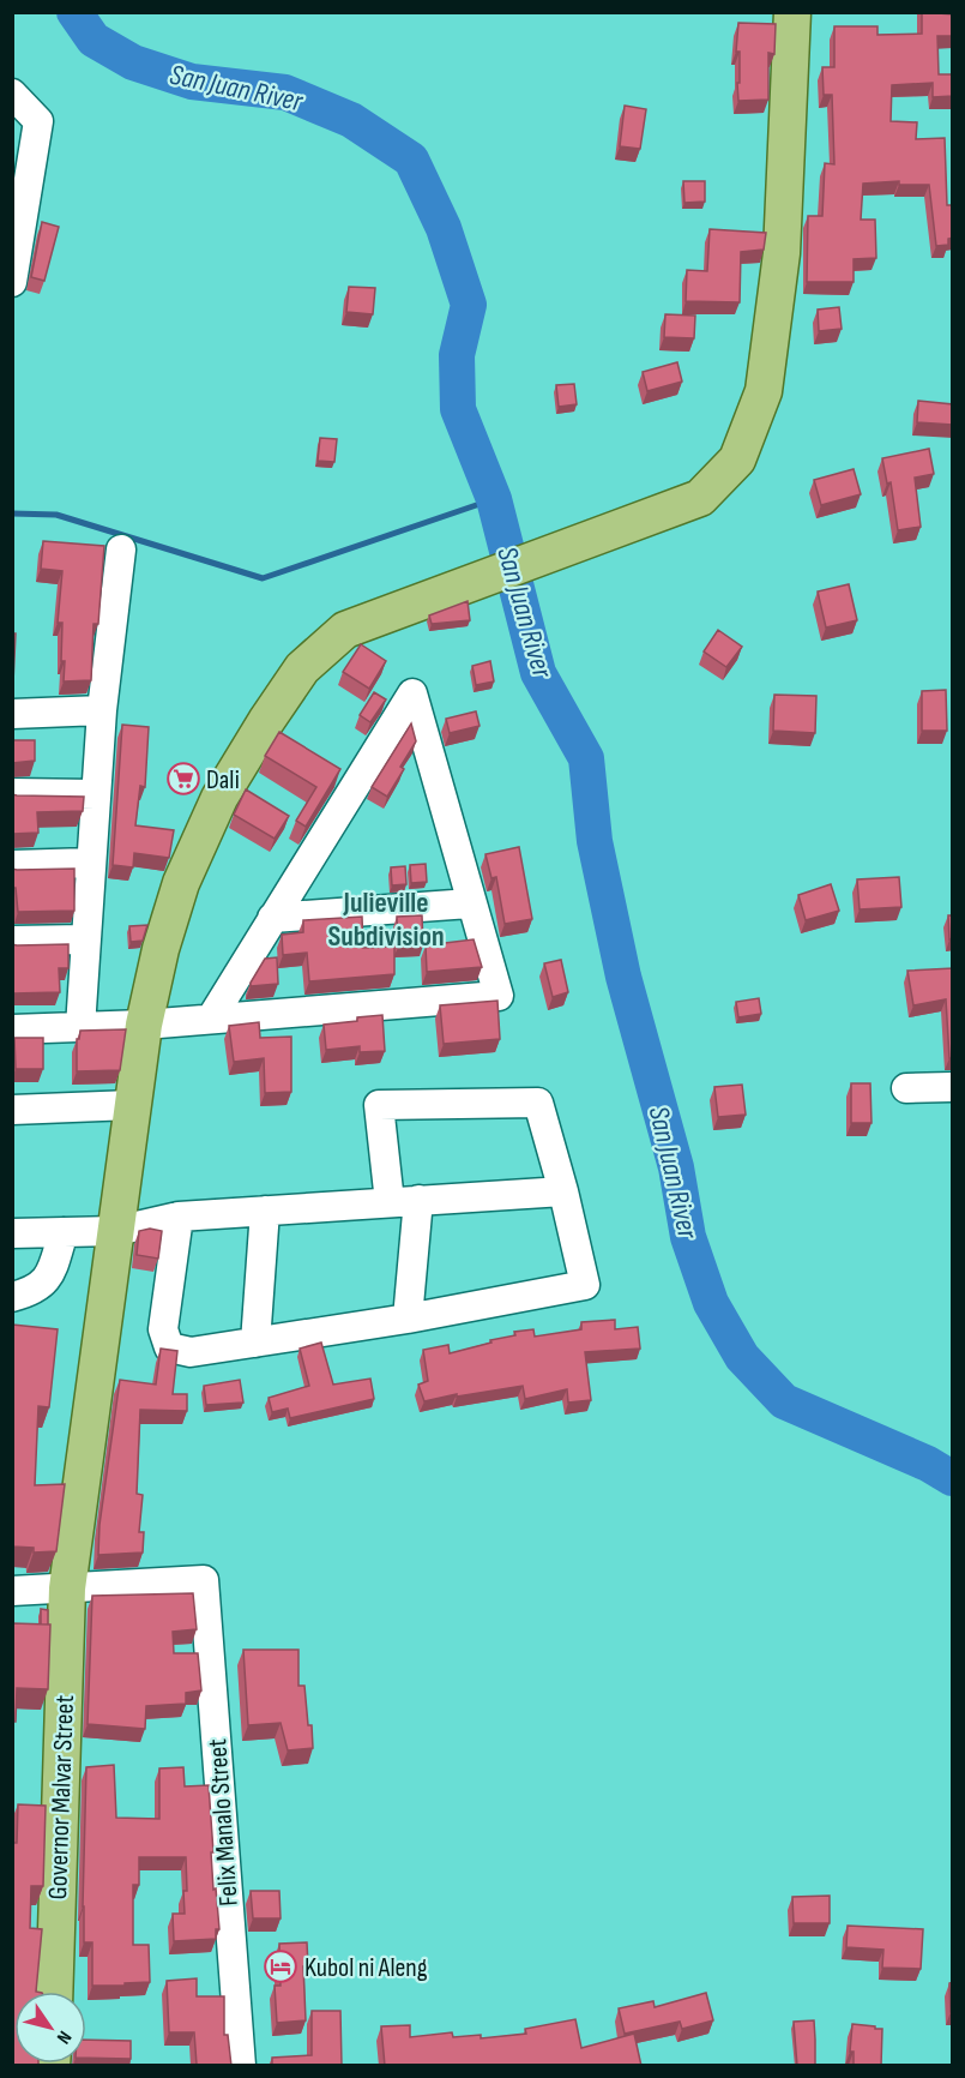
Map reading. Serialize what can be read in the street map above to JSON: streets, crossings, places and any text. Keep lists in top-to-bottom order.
{
  "streets": {
    "main road": ["Governor Malvar Street"],
    "street": ["Felix Manalo Street"]
  },
  "crossings": [
    ["Governor Malvar Street", "Felix Manalo Street"]
  ],
  "districts": ["Julieville Subdivision"],
  "water": ["San Juan River"],
  "places": {
    "supermarket": ["Dali"],
    "hotel": ["Kubol ni Aleng"]
  },
  "north": "bottom right"
}
